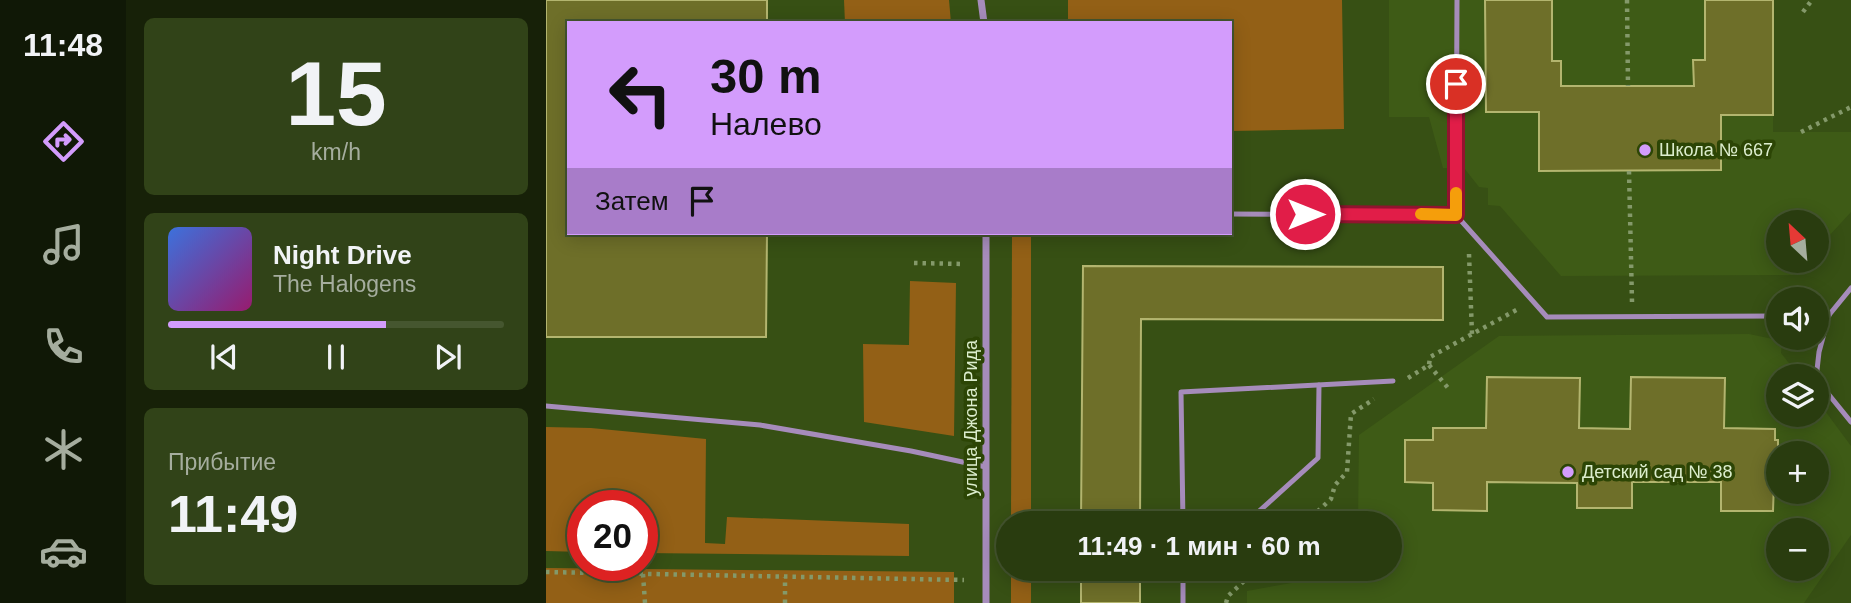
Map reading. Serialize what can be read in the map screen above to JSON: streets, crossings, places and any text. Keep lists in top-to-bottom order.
{
  "streets": {
    "street": ["улица Джона Рида"]
  },
  "places": ["Школа № 667", "Детский сад № 38"],
  "north": "top left",
  "page": {
    "tabs": "11:48",
    "tile": [
      ["15", "km/h"],
      ["Прибытие", "11:49"]
    ],
    "turn": ["30 m", "Налево"],
    "then": "Затем",
    "map_buttons": ["+", "−"],
    "song": ["Night Drive", "The Halogens"],
    "limit": "20",
    "trip": "11:49 · 1 мин · 60 m"
  }
}
